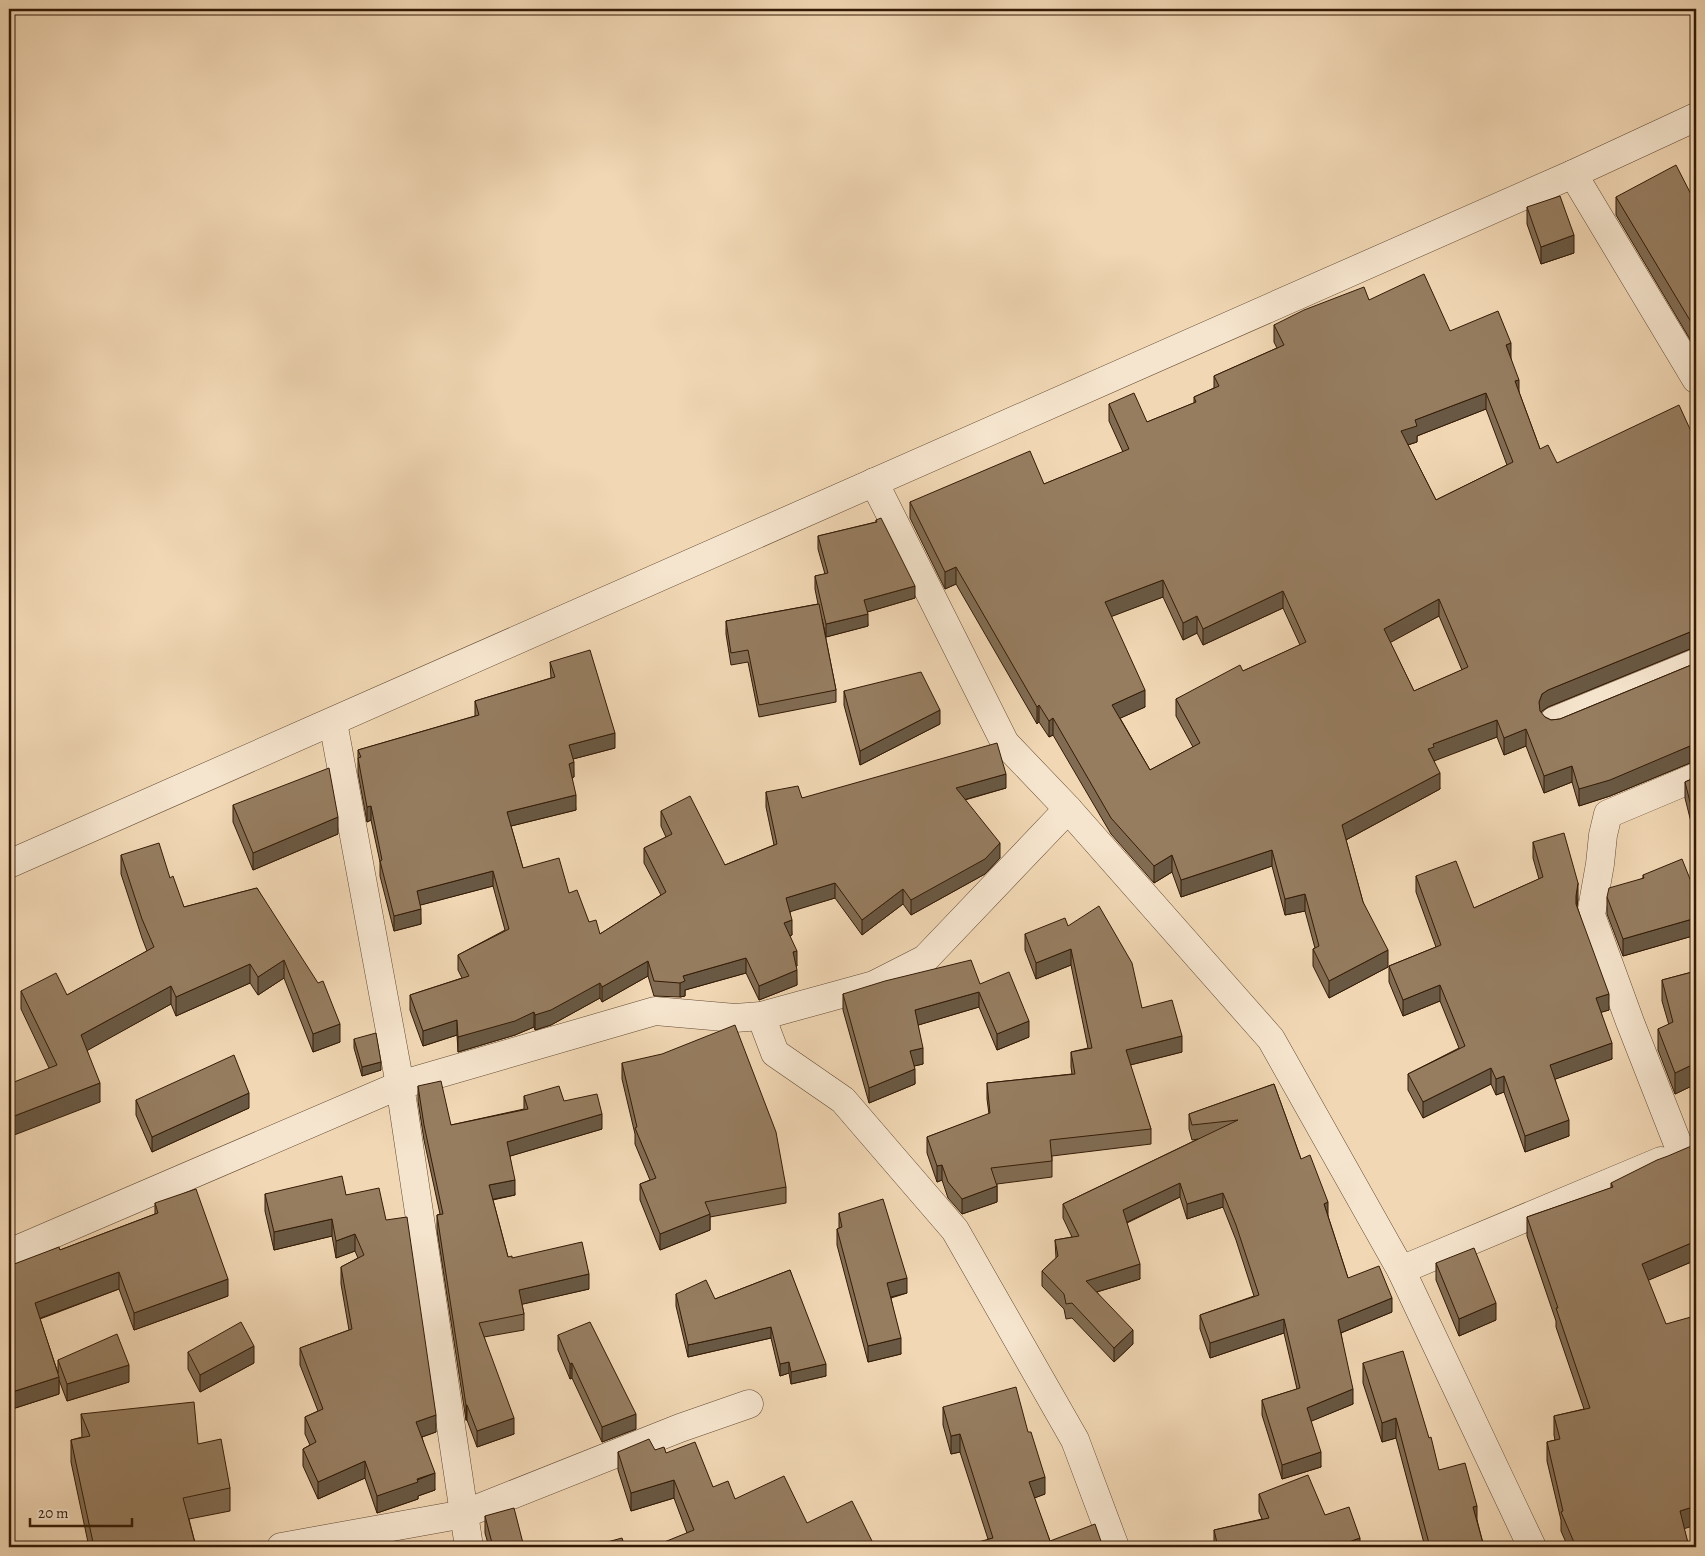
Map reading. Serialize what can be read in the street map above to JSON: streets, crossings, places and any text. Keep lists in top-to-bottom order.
{
  "scale_bar": "20 m"
}
